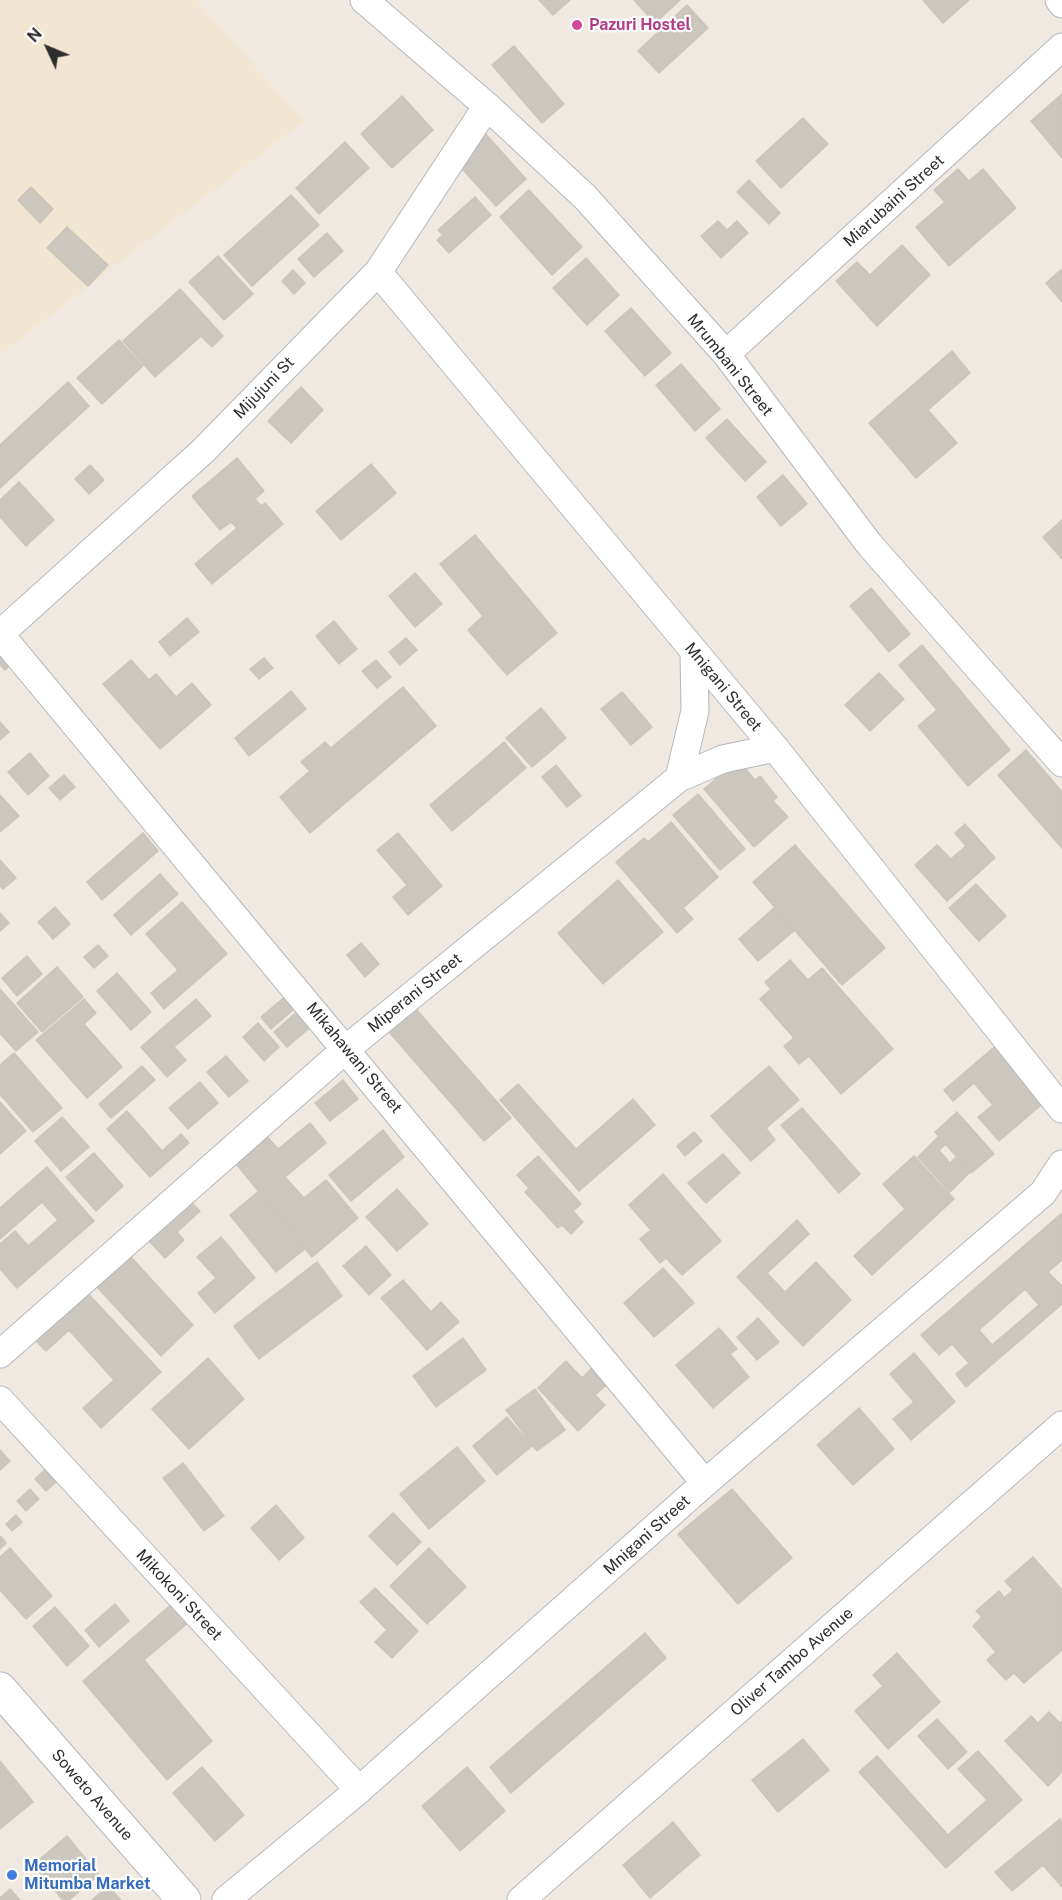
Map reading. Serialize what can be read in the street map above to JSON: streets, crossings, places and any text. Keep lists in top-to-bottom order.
{
  "streets": {
    "street": [
      "Miarubaini Street",
      "Mrumbani Street",
      "Mijujuni St",
      "Mnigani Street",
      "Miperani Street",
      "Mikahawani Street",
      "Mikokoni Street",
      "Oliver Tambo Avenue",
      "Soweto Avenue"
    ]
  },
  "crossings": [
    ["Miarubaini Street", "Mrumbani Street"],
    ["Mrumbani Street", "Mijujuni St"],
    ["Mijujuni St", "Mnigani Street"],
    ["Mijujuni St", "Mikahawani Street"],
    ["Mnigani Street", "Miperani Street"],
    ["Mnigani Street", "Mikahawani Street"],
    ["Mnigani Street", "Mikokoni Street"],
    ["Miperani Street", "Mikahawani Street"]
  ],
  "places": ["Pazuri Hostel", "Memorial Mitumba Market"],
  "north": "top left"
}
